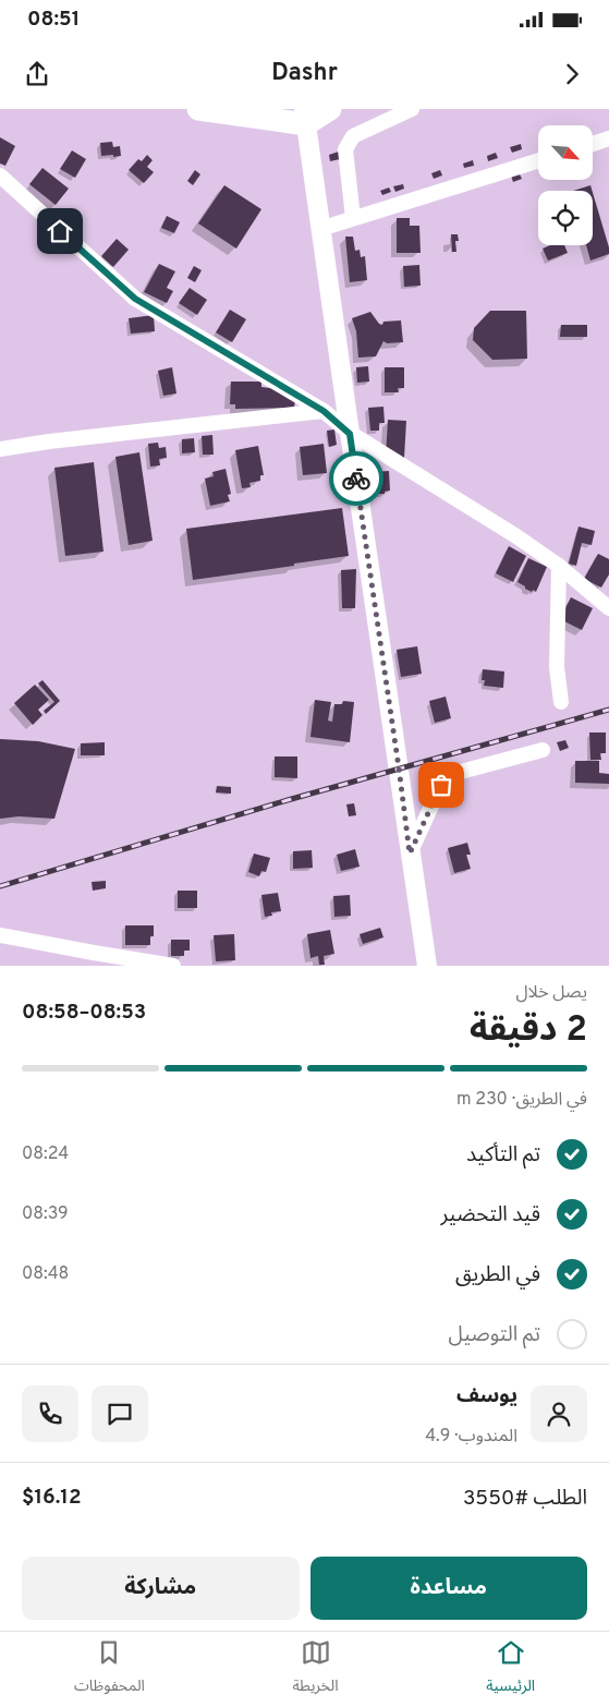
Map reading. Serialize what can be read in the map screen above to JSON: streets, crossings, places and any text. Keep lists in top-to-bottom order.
{
  "north": "bottom right",
  "page": {
    "status": "08:51",
    "header": "Dashr",
    "heading": ["2 دقيقة", "يصل خلال", "08:53–08:58"],
    "panel": [
      "يوسف",
      "المندوب · 4.9",
      "الطلب #3550",
      "$16.12"
    ],
    "bar": "في الطريق · 230 m",
    "list": [
      ["تم التأكيد", "08:24"],
      ["قيد التحضير", "08:39"],
      ["في الطريق", "08:48"],
      "تم التوصيل"
    ],
    "buttons": ["مساعدة", "مشاركة"],
    "tabs": ["الرئيسية", "الخريطة", "المحفوظات"]
  }
}
